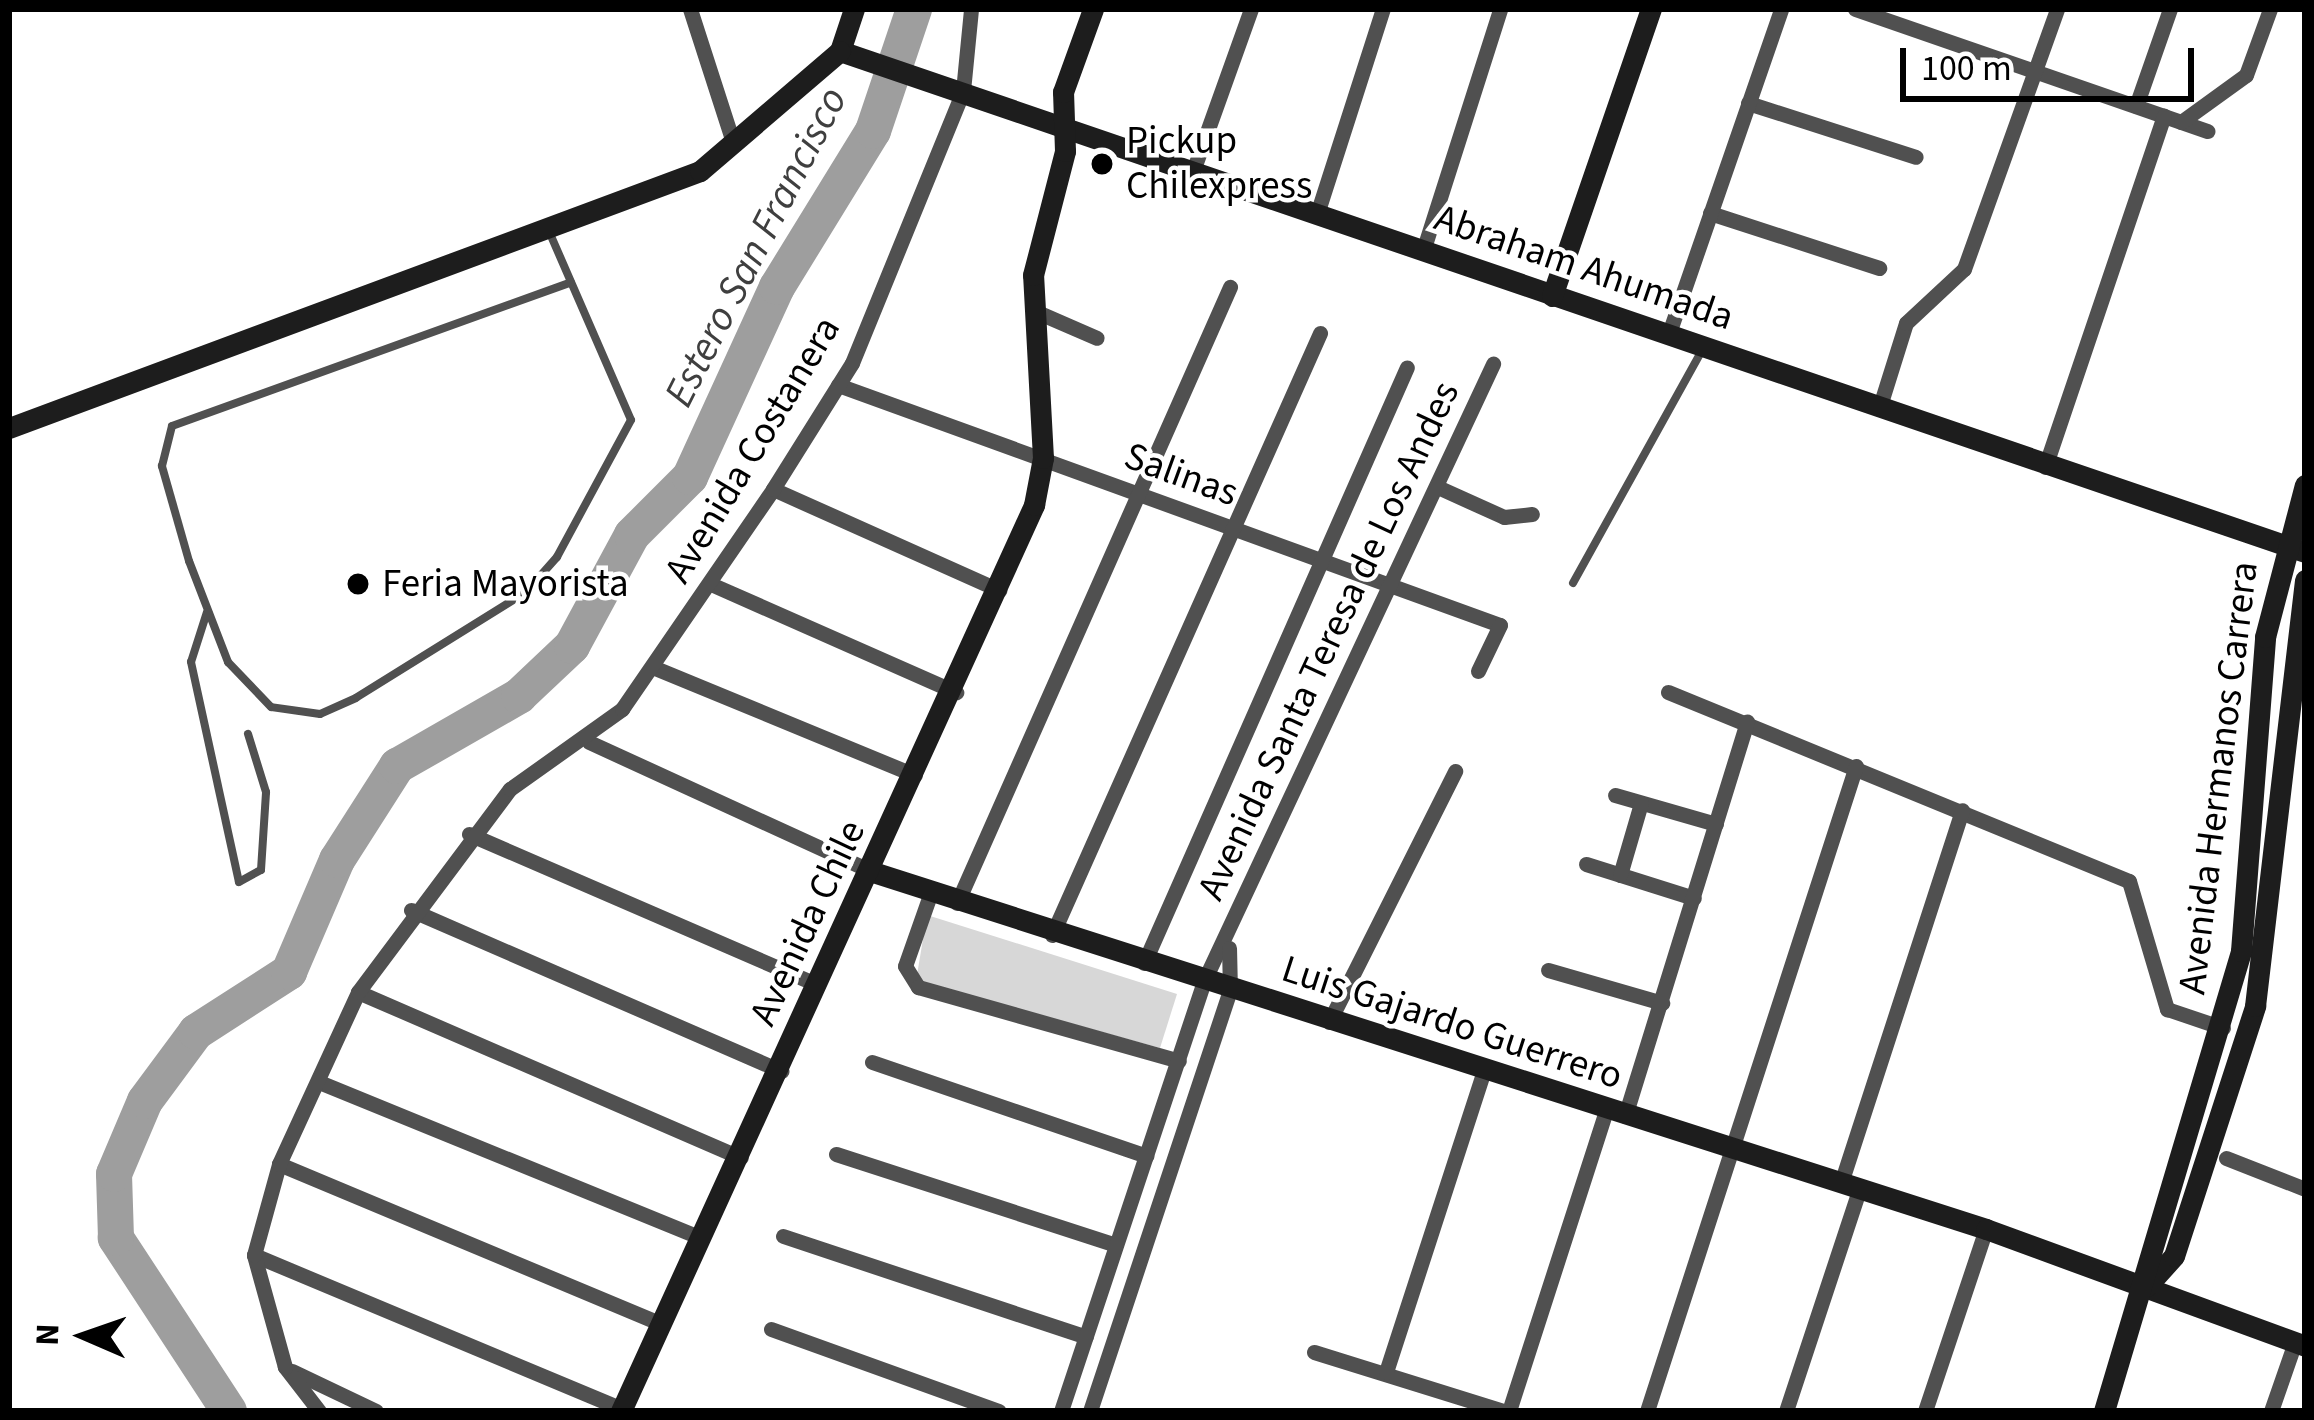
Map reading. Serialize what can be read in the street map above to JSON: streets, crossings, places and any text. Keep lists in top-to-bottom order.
{
  "streets": {
    "street": [
      "Abraham Ahumada",
      "Avenida Costanera",
      "Salinas",
      "Avenida Santa Teresa de Los Andes",
      "Avenida Hermanos Carrera",
      "Avenida Chile",
      "Luis Gajardo Guerrero"
    ]
  },
  "crossings": [
    ["Abraham Ahumada", "Avenida Costanera"],
    ["Abraham Ahumada", "Avenida Hermanos Carrera"],
    ["Avenida Costanera", "Salinas"],
    ["Avenida Costanera", "Luis Gajardo Guerrero"],
    ["Salinas", "Avenida Santa Teresa de Los Andes"],
    ["Salinas", "Avenida Chile"],
    ["Avenida Santa Teresa de Los Andes", "Luis Gajardo Guerrero"],
    ["Avenida Hermanos Carrera", "Luis Gajardo Guerrero"],
    ["Avenida Chile", "Luis Gajardo Guerrero"]
  ],
  "water": ["Estero San Francisco"],
  "places": ["Pickup Chilexpress", "Feria Mayorista"],
  "scale_bar": "100 m",
  "north": "left"
}
